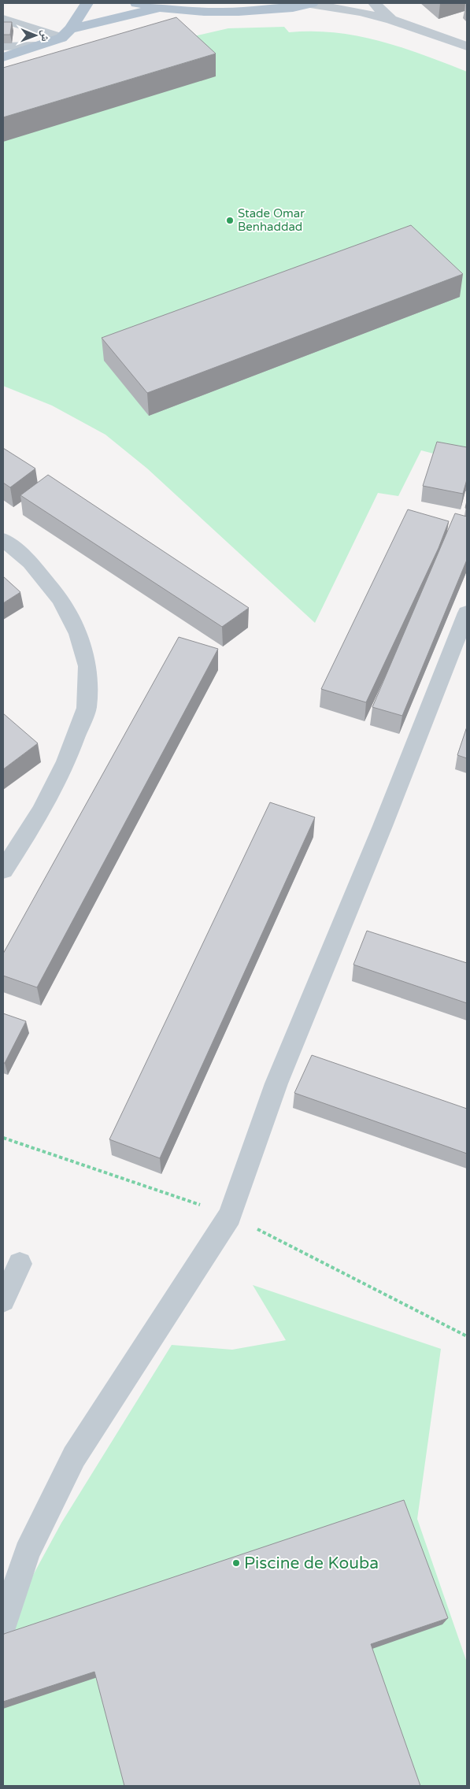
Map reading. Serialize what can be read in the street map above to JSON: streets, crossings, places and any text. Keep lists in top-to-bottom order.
{
  "places": ["Stade Omar Benhaddad", "Piscine de Kouba"],
  "north": "right"
}
